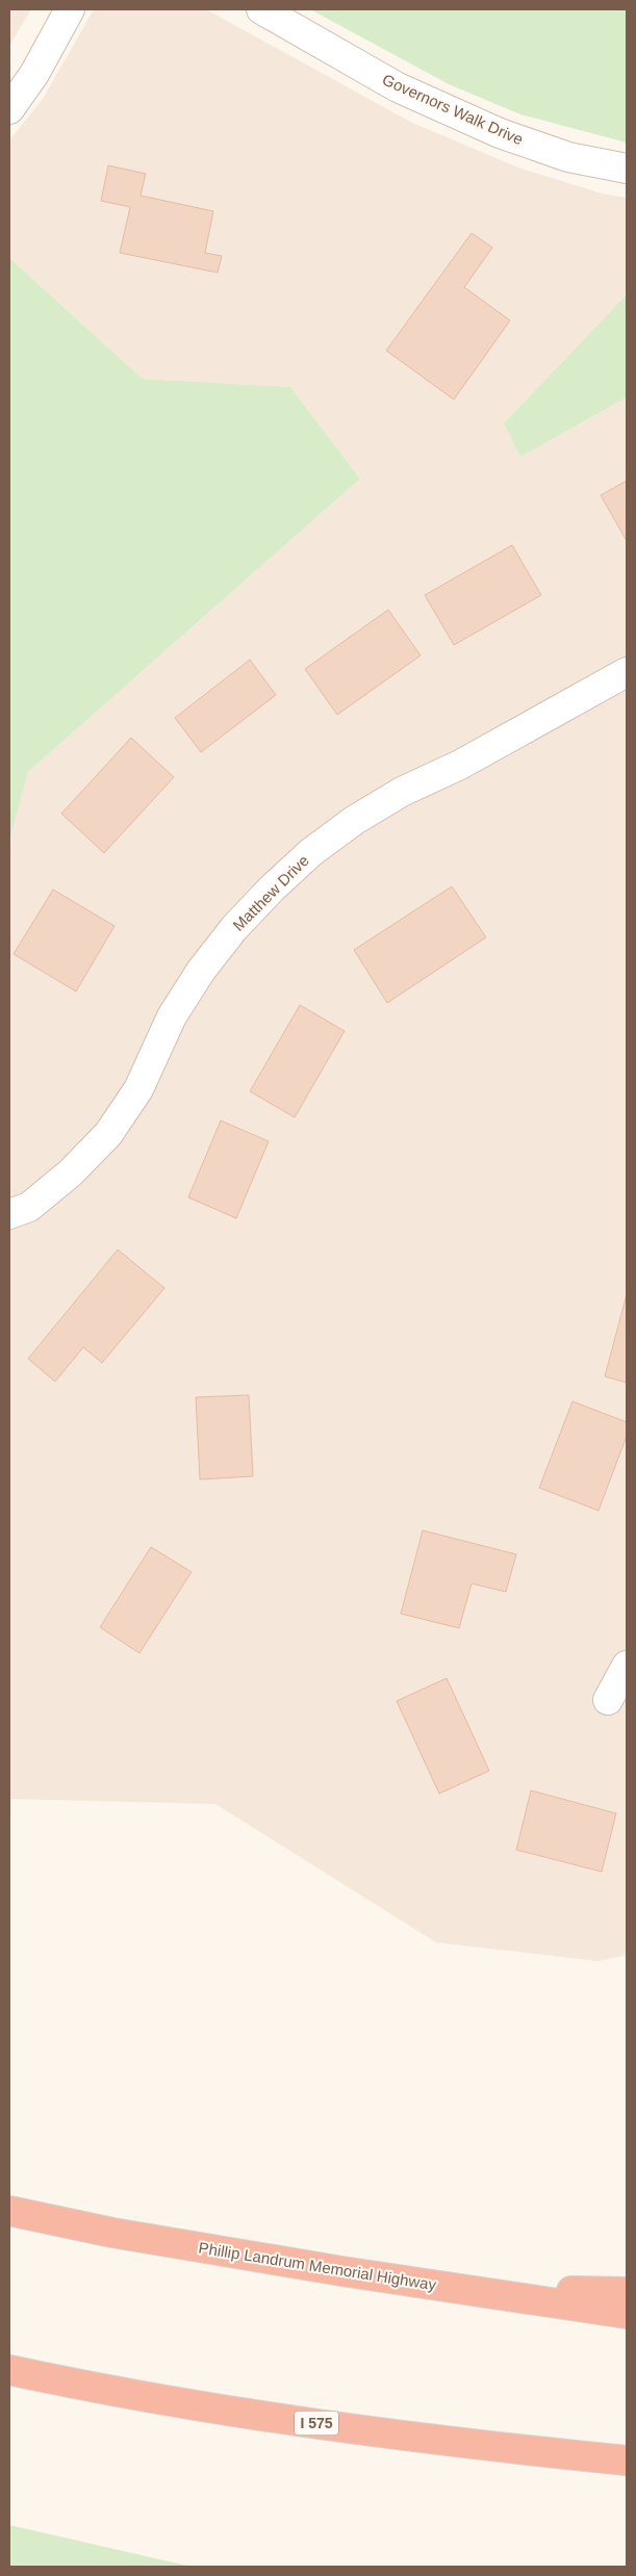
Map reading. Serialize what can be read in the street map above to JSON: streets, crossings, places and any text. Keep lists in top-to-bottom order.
{
  "streets": {
    "highway": ["Phillip Landrum Memorial Highway", "I 575"],
    "street": ["Governors Walk Drive", "Matthew Drive"]
  }
}
